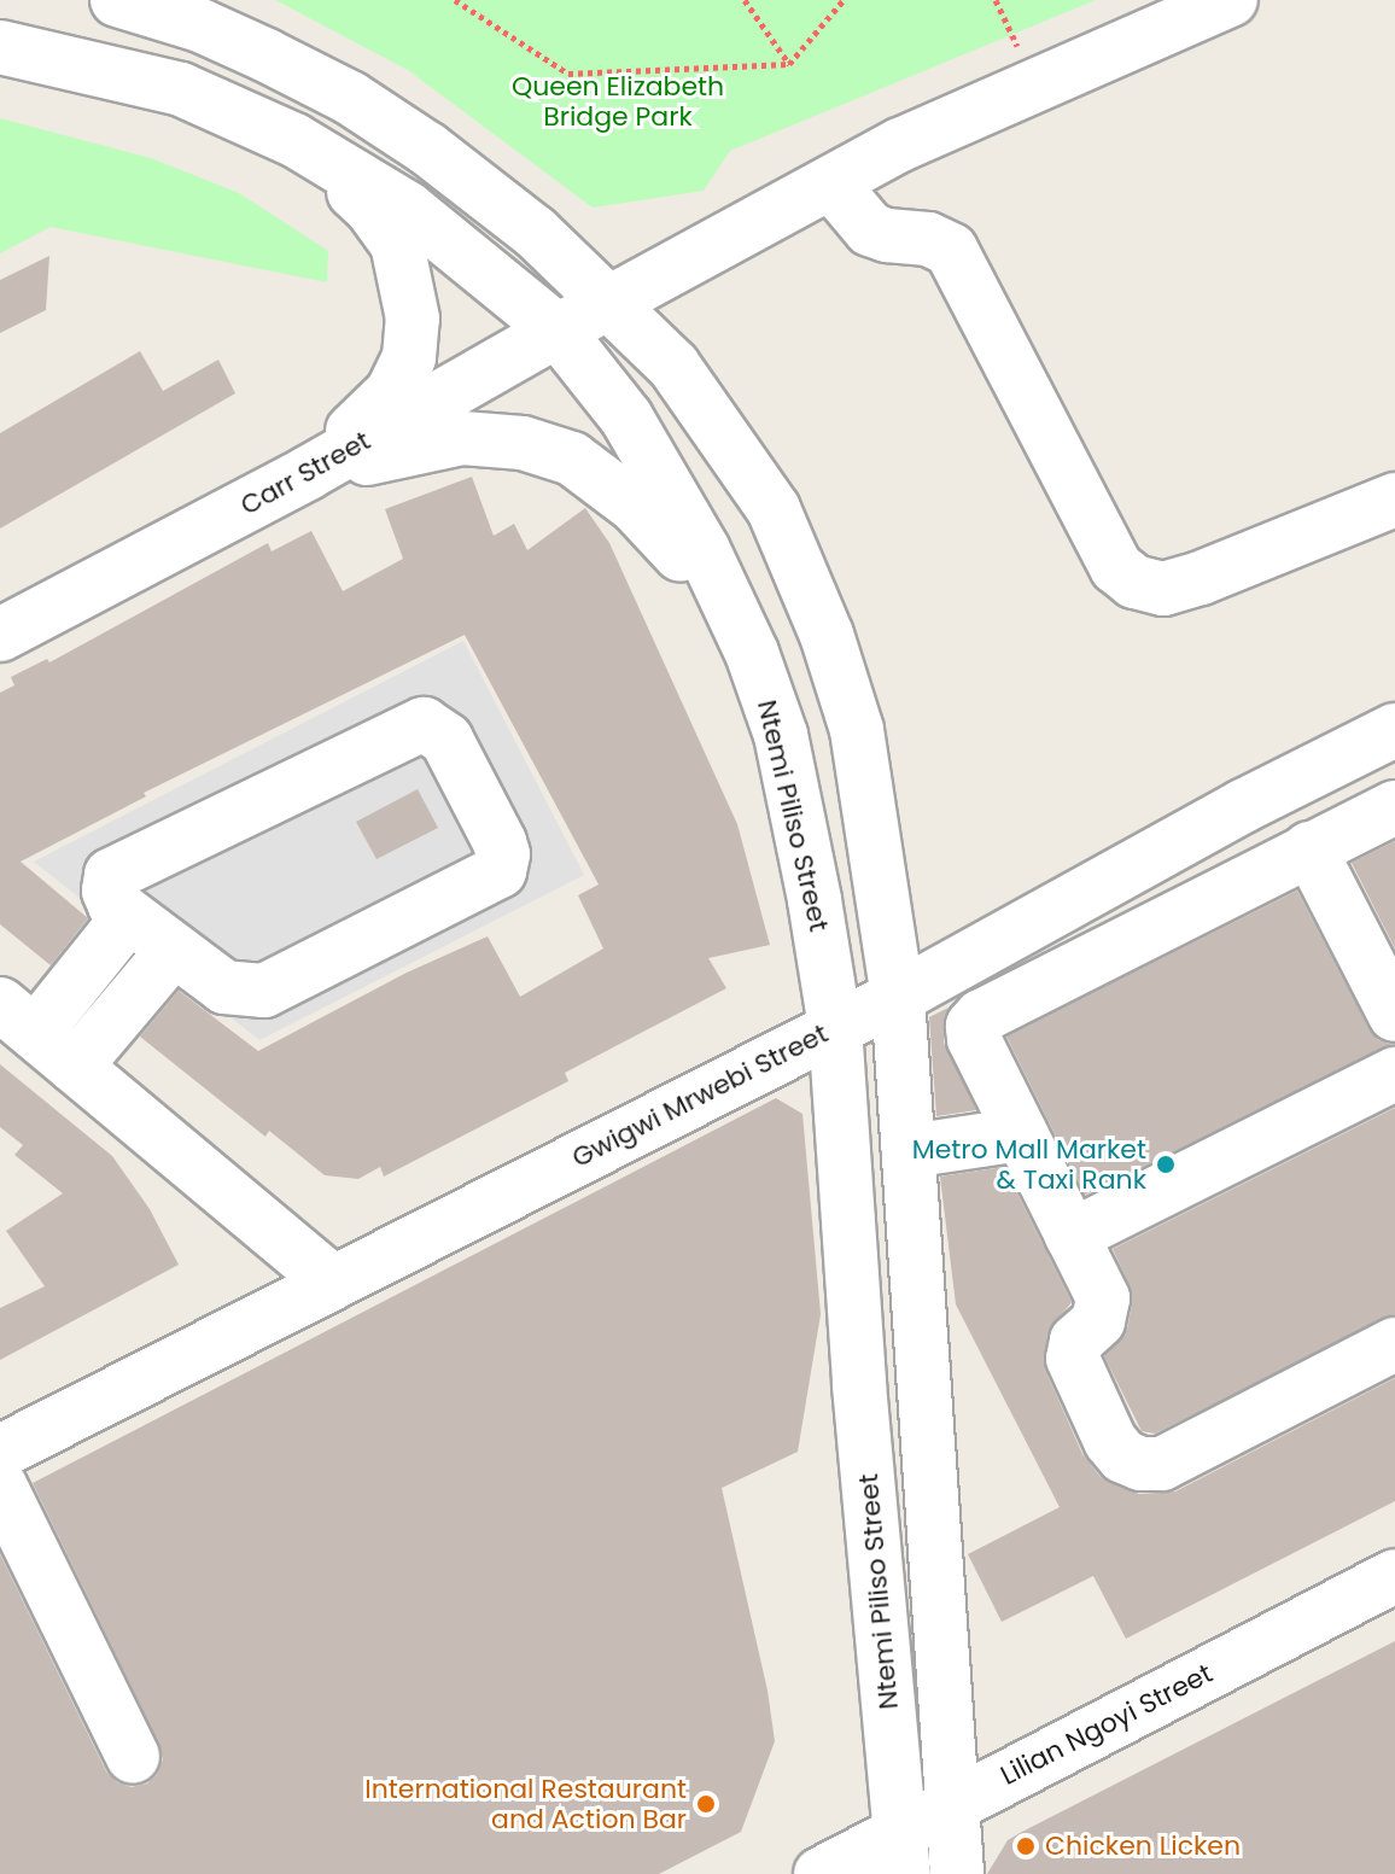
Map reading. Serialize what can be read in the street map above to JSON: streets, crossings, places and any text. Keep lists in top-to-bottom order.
{
  "streets": {
    "street": [
      "Carr Street",
      "Ntemi Piliso Street",
      "Gwigwi Mrwebi Street",
      "Lilian Ngoyi Street"
    ]
  },
  "crossings": [
    ["Carr Street", "Ntemi Piliso Street"],
    ["Ntemi Piliso Street", "Gwigwi Mrwebi Street"],
    ["Ntemi Piliso Street", "Lilian Ngoyi Street"]
  ],
  "parks": ["Queen Elizabeth Bridge Park"],
  "places": ["Metro Mall Market & Taxi Rank", "International Restaurant and Action Bar", "Chicken Licken"]
}
